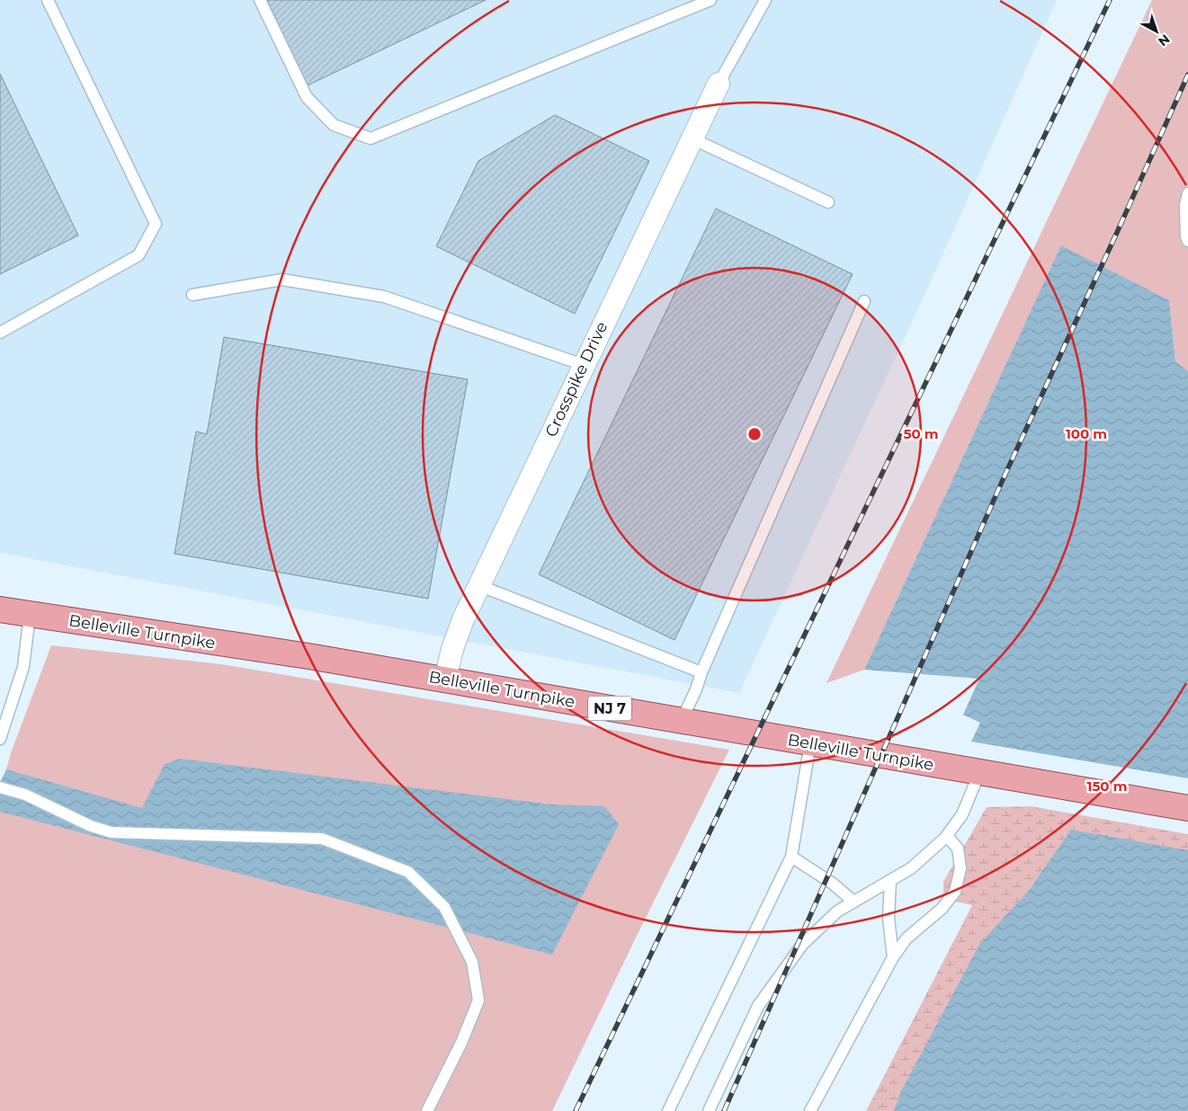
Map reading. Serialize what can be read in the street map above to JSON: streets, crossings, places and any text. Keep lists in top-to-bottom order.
{
  "streets": {
    "main road": ["Belleville Turnpike", "NJ 7"],
    "street": ["Crosspike Drive"]
  },
  "crossings": [
    ["Crosspike Drive", "Belleville Turnpike"]
  ],
  "north": "bottom right",
  "rings": ["50 m", "100 m", "150 m"]
}
